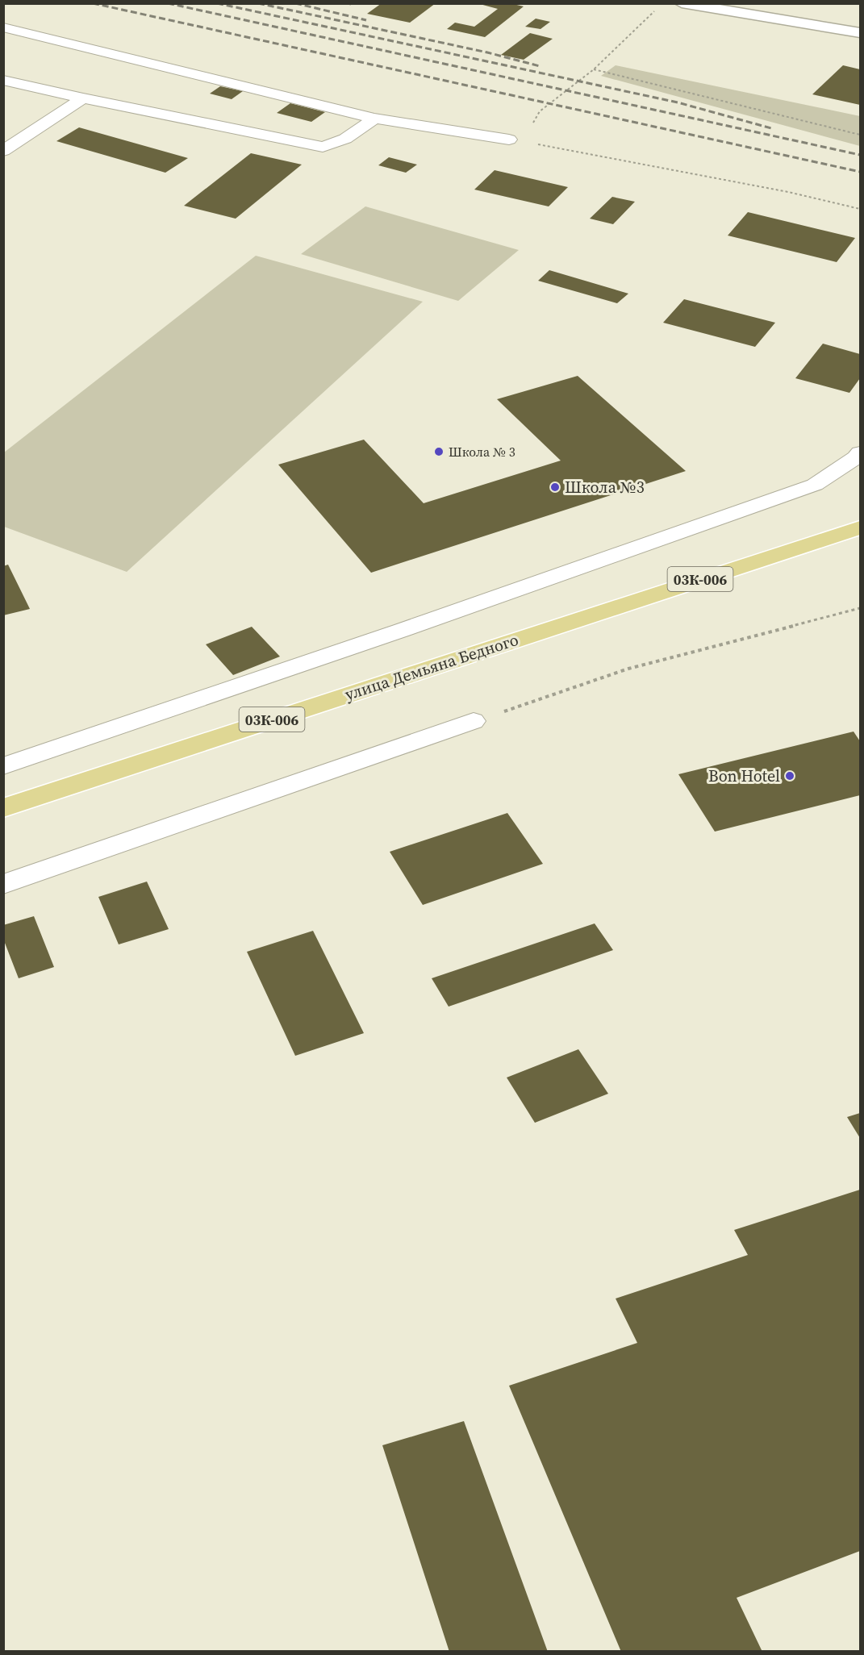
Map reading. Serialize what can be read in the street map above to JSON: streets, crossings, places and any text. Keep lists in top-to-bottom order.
{
  "streets": {
    "main road": ["03К-006", "улица Демьяна Бедного"]
  },
  "places": ["Школа № 3", "Школа №3", "Bon Hotel"]
}
